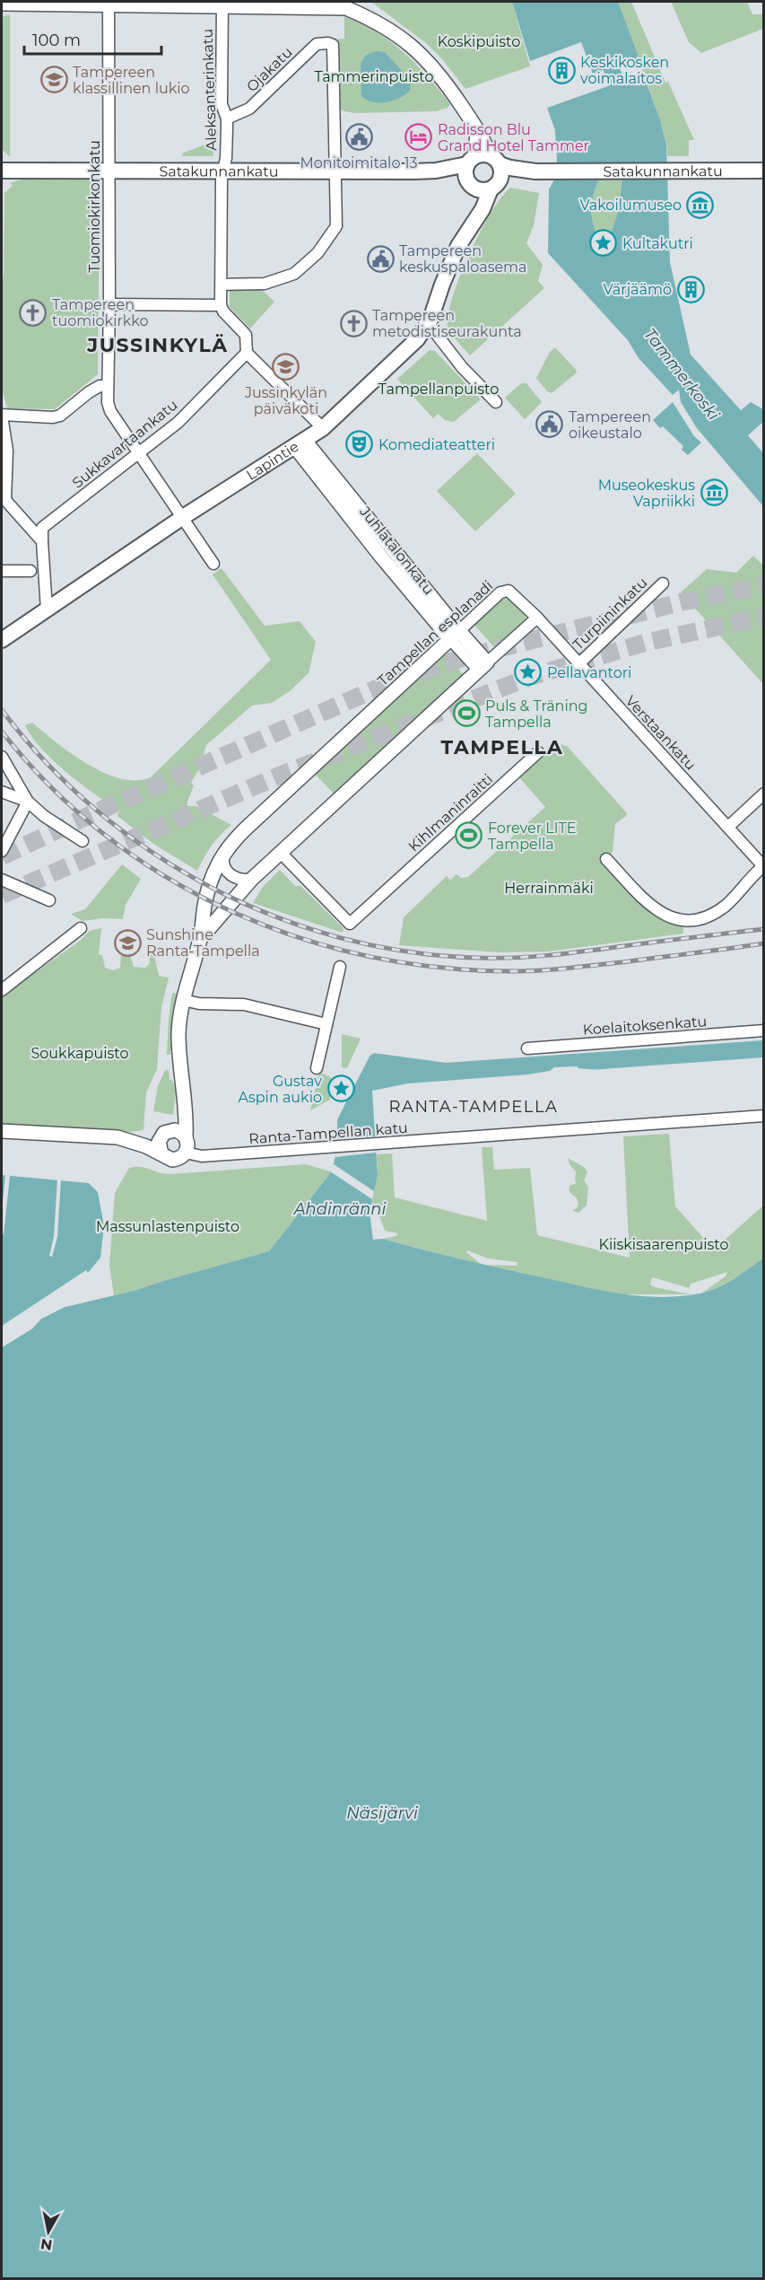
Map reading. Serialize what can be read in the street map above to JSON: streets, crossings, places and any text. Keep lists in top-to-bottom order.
{
  "streets": {
    "main road": ["Satakunnankatu", "Lapintie"],
    "street": [
      "Ojakatu",
      "Aleksanterinkatu",
      "Tuomiokirkonkatu",
      "Sukkavartaankatu",
      "Juhlatalonkatu",
      "Turpiininkatu",
      "Tampellan esplanadi",
      "Verstaankatu",
      "Kihlmaninraitti",
      "Koelaitoksenkatu",
      "Ranta-Tampellan katu"
    ]
  },
  "crossings": [
    ["Ojakatu", "Aleksanterinkatu"],
    ["Ojakatu", "Satakunnankatu"],
    ["Aleksanterinkatu", "Satakunnankatu"],
    ["Satakunnankatu", "Tuomiokirkonkatu"],
    ["Satakunnankatu", "Lapintie"],
    ["Tuomiokirkonkatu", "Sukkavartaankatu"],
    ["Tuomiokirkonkatu", "Lapintie"],
    ["Lapintie", "Juhlatalonkatu"],
    ["Juhlatalonkatu", "Tampellan esplanadi"],
    ["Turpiininkatu", "Verstaankatu"],
    ["Tampellan esplanadi", "Verstaankatu"],
    ["Tampellan esplanadi", "Kihlmaninraitti"],
    ["Tampellan esplanadi", "Ranta-Tampellan katu"]
  ],
  "districts": ["JUSSINKYLÄ", "TAMPELLA", "RANTA-TAMPELLA"],
  "water": ["Tammerkoski", "Ahdinränni", "Näsijärvi"],
  "parks": [
    "Koskipuisto",
    "Tammerinpuisto",
    "Tampellanpuisto",
    "Herrainmäki",
    "Soukkapuisto",
    "Massunlastenpuisto",
    "Kiiskisaarenpuisto"
  ],
  "places": {
    "building": ["Keskikosken voimalaitos", "Värjäämö"],
    "school or university": ["Tampereen klassillinen lukio", "Jussinkylän päiväkoti", "Sunshine Ranta-Tampella"],
    "public building": ["Monitoimitalo 13", "Tampereen keskuspaloasema", "Tampereen oikeustalo"],
    "hotel": ["Radisson Blu Grand Hotel Tammer"],
    "museum": ["Vakoilumuseo", "Museokeskus Vapriikki"],
    "place": ["Kultakutri", "Pellavantori", "Gustav Aspin aukio"],
    "church": ["Tampereen tuomiokirkko", "Tampereen metodistiseurakunta"],
    "theatre": ["Komediateatteri"],
    "sports": ["Puls & Träning Tampella", "Forever LITE Tampella"]
  },
  "scale_bar": "100 m",
  "north": "bottom"
}
